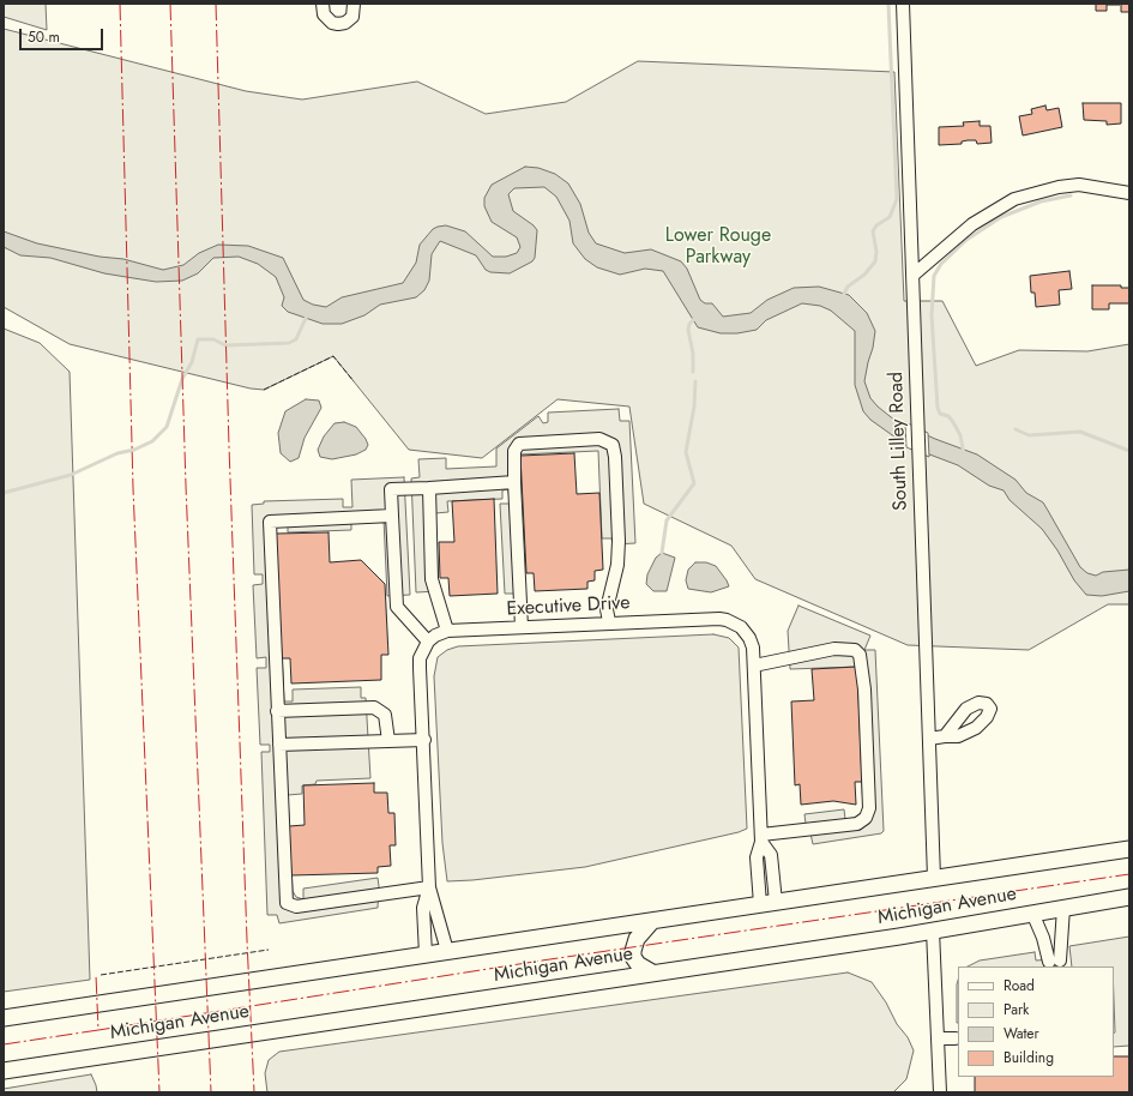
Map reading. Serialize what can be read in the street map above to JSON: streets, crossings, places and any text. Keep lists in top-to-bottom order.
{
  "streets": {
    "main road": ["Michigan Avenue"],
    "street": ["South Lilley Road", "Executive Drive"]
  },
  "crossings": [
    ["South Lilley Road", "Michigan Avenue"],
    ["Executive Drive", "Michigan Avenue"]
  ],
  "parks": ["Lower Rouge Parkway"],
  "legend": [
    "Road",
    "Park",
    "Water",
    "Building"
  ],
  "scale_bar": "50 m"
}
